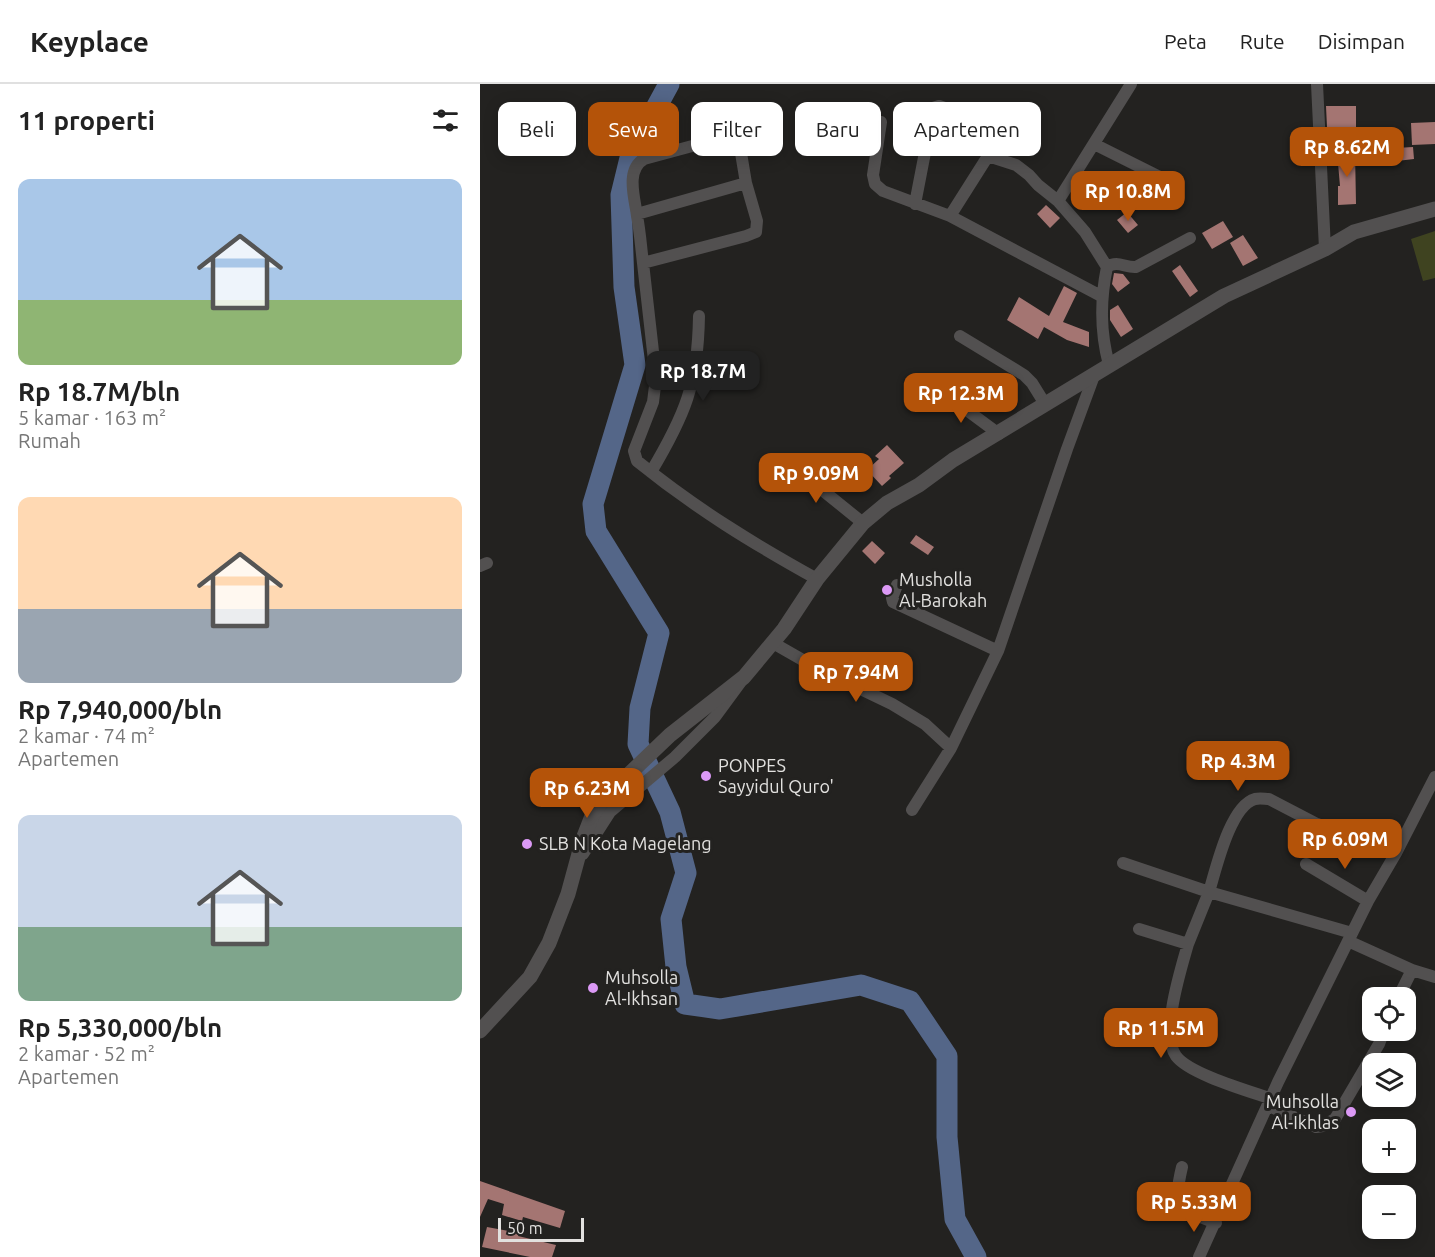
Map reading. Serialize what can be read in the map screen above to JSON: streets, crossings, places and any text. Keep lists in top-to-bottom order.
{
  "places": [
    "Musholla Al-Barokah",
    "PONPES Sayyidul Quro'",
    "SLB N Kota Magelang",
    "Muhsolla Al-Ikhsan",
    "Muhsolla Al-Ikhlas"
  ],
  "scale_bar": "50 m",
  "page": {
    "header": "Keyplace",
    "nav": ["Peta", "Rute", "Disimpan"],
    "heading": "11 properti",
    "chip": [
      "Beli",
      "Sewa",
      "Filter",
      "Baru",
      "Apartemen"
    ],
    "price": [
      "Rp 8.62M",
      "Rp 10.8M",
      "Rp 18.7M",
      "Rp 12.3M",
      "Rp 9.09M",
      "Rp 7.94M",
      "Rp 4.3M",
      "Rp 6.23M",
      "Rp 6.09M",
      "Rp 11.5M",
      "Rp 5.33M"
    ],
    "list": [
      {
        "name": "Rp 18.7M/bln",
        "note": "5 kamar · 163 m² · Rumah"
      },
      {
        "name": "Rp 7,940,000/bln",
        "note": "2 kamar · 74 m² · Apartemen"
      },
      {
        "name": "Rp 5,330,000/bln",
        "note": "2 kamar · 52 m² · Apartemen"
      }
    ],
    "map_buttons": ["+", "−"],
    "scale": "50 m"
  }
}
